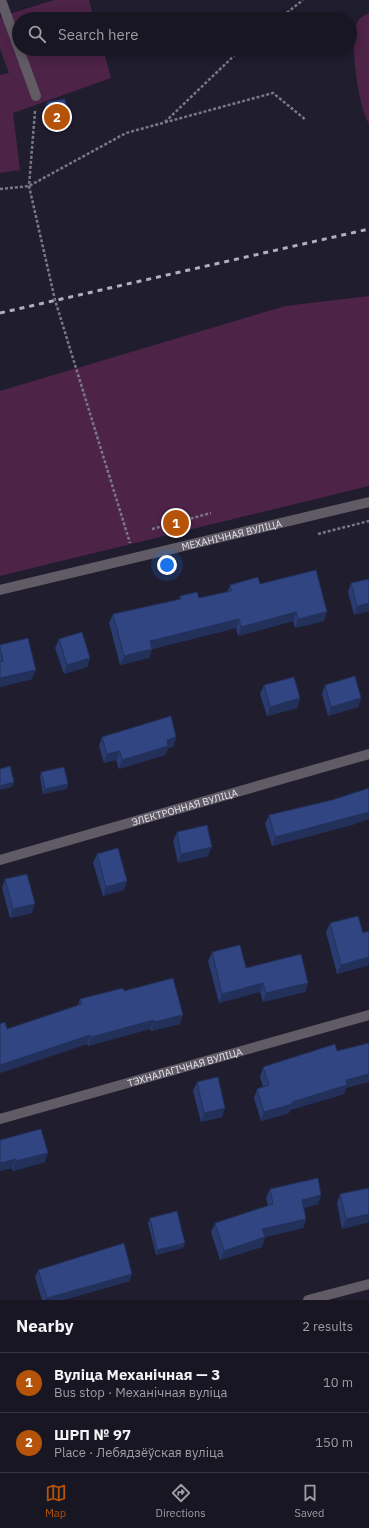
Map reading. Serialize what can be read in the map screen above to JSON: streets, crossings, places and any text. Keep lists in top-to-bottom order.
{
  "streets": {
    "street": ["МЕХАНІЧНАЯ ВУЛІЦА", "ЭЛЕКТРОННАЯ ВУЛІЦА", "ТЭХНАЛАГІЧНАЯ ВУЛІЦА"]
  },
  "page": {
    "search": "Search here",
    "pins": ["2", "1"],
    "heading": ["Nearby", "2 results"],
    "list": [
      {
        "mark": "1",
        "name": "Вуліца Механічная — 3",
        "note": "Bus stop · Механічная вуліца",
        "value": "10 m"
      },
      {
        "mark": "2",
        "name": "ШРП № 97",
        "note": "Place · Лебядзёўская вуліца",
        "value": "150 m"
      }
    ],
    "nav": ["Map", "Directions", "Saved"]
  }
}
